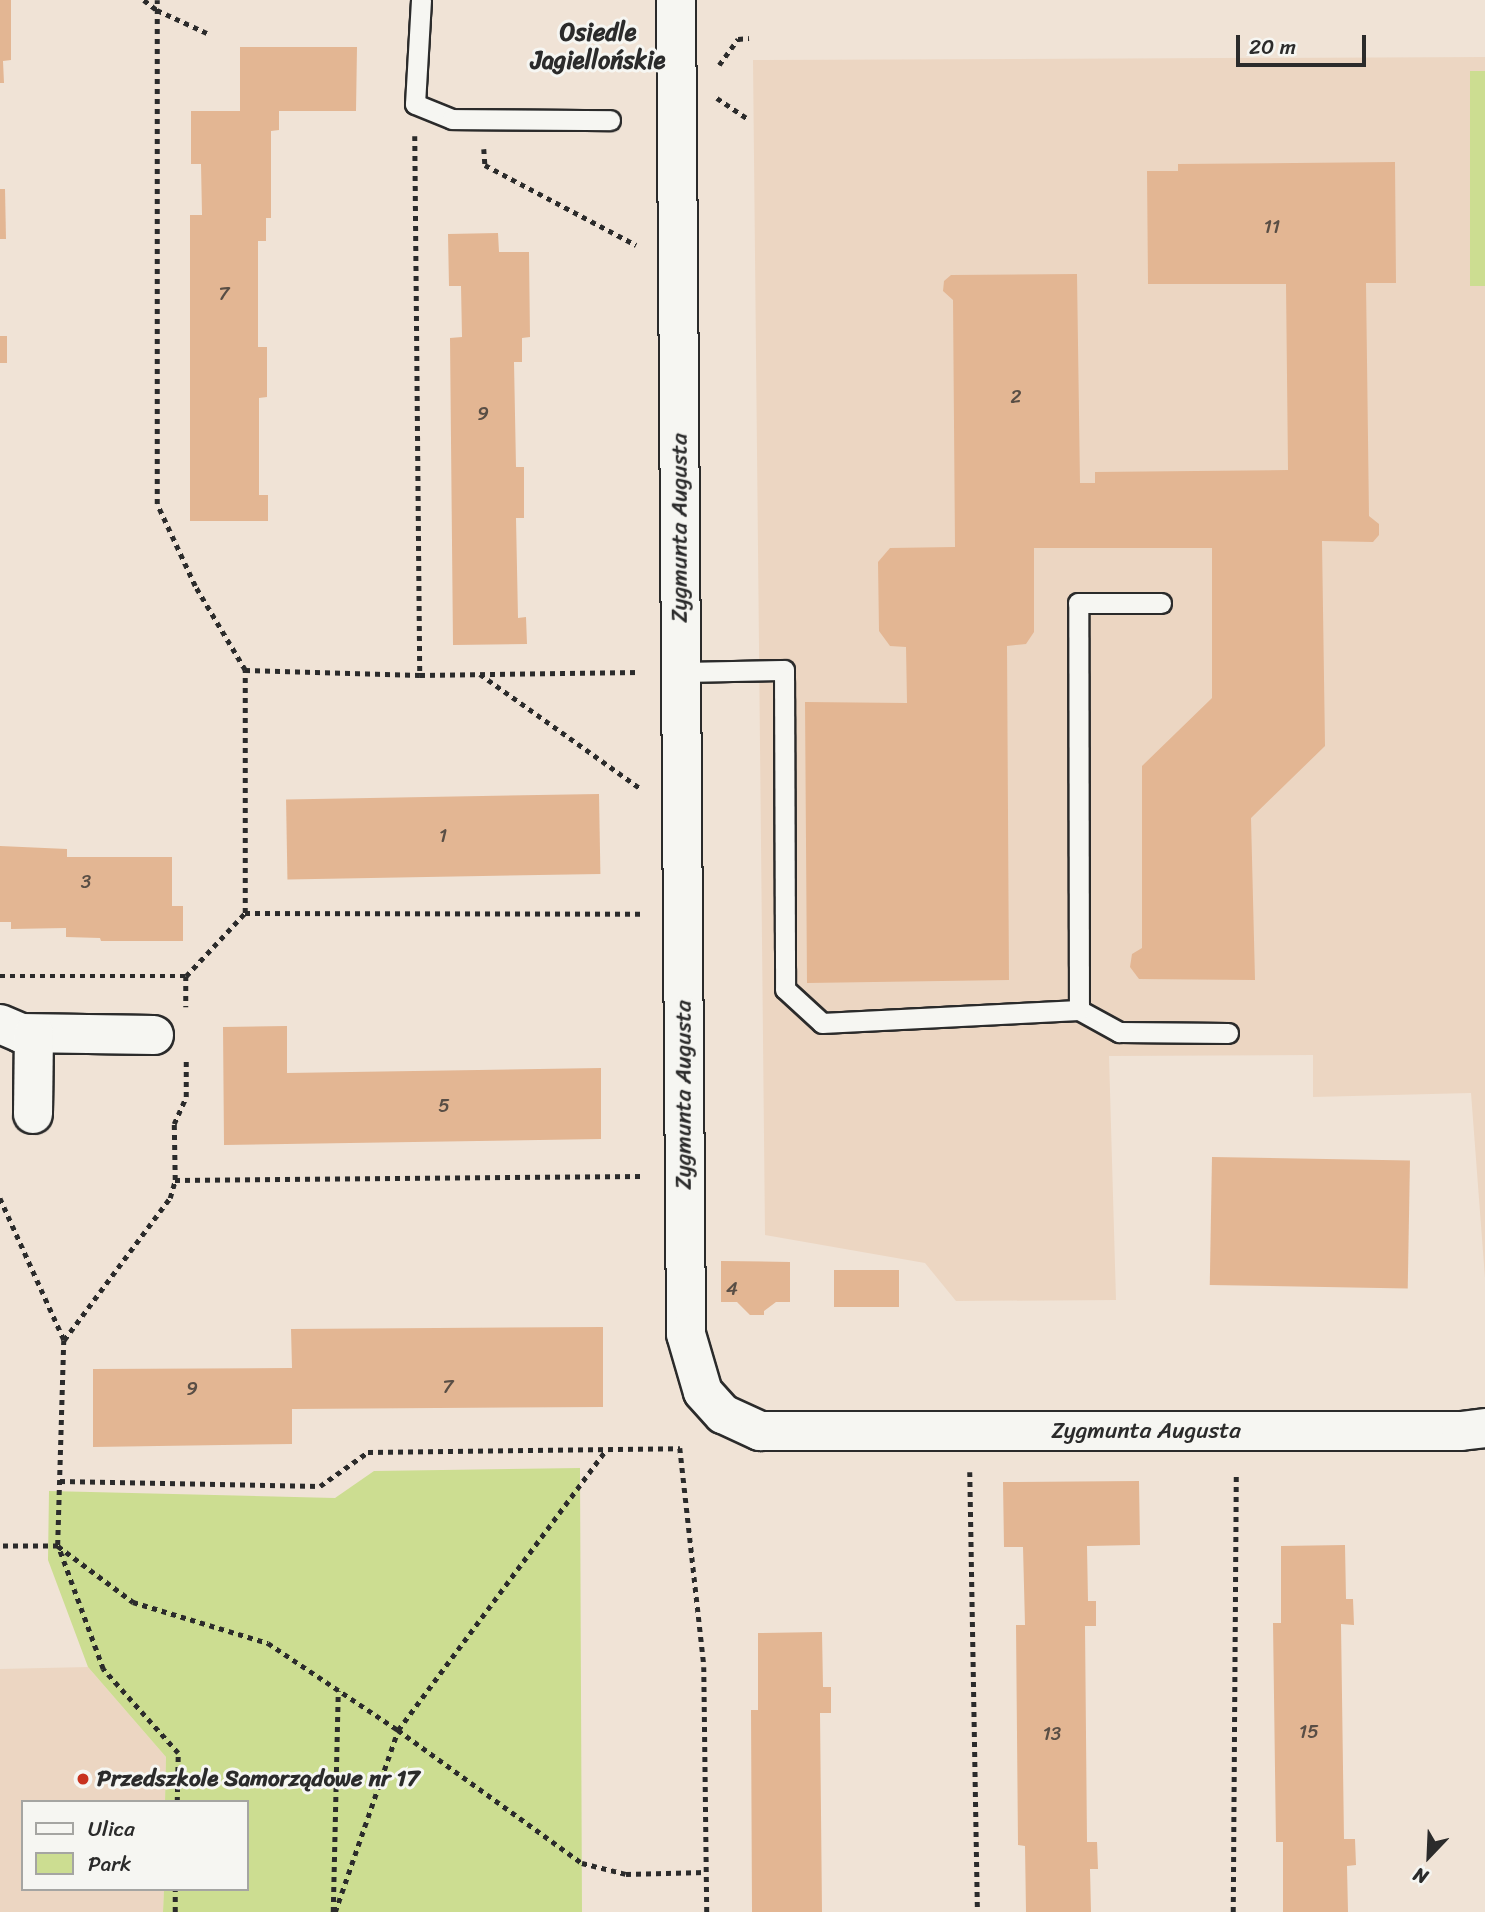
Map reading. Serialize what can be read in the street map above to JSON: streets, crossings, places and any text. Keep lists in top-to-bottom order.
{
  "streets": {
    "street": ["Zygmunta Augusta"]
  },
  "districts": ["Osiedle Jagiellońskie"],
  "places": ["Przedszkole Samorządowe nr 17"],
  "house_numbers": [
    "11",
    "7",
    "2",
    "9",
    "1",
    "3",
    "5",
    "4",
    "7",
    "9",
    "15",
    "13"
  ],
  "legend": ["Ulica", "Park"],
  "scale_bar": "20 m",
  "north": "bottom left"
}
